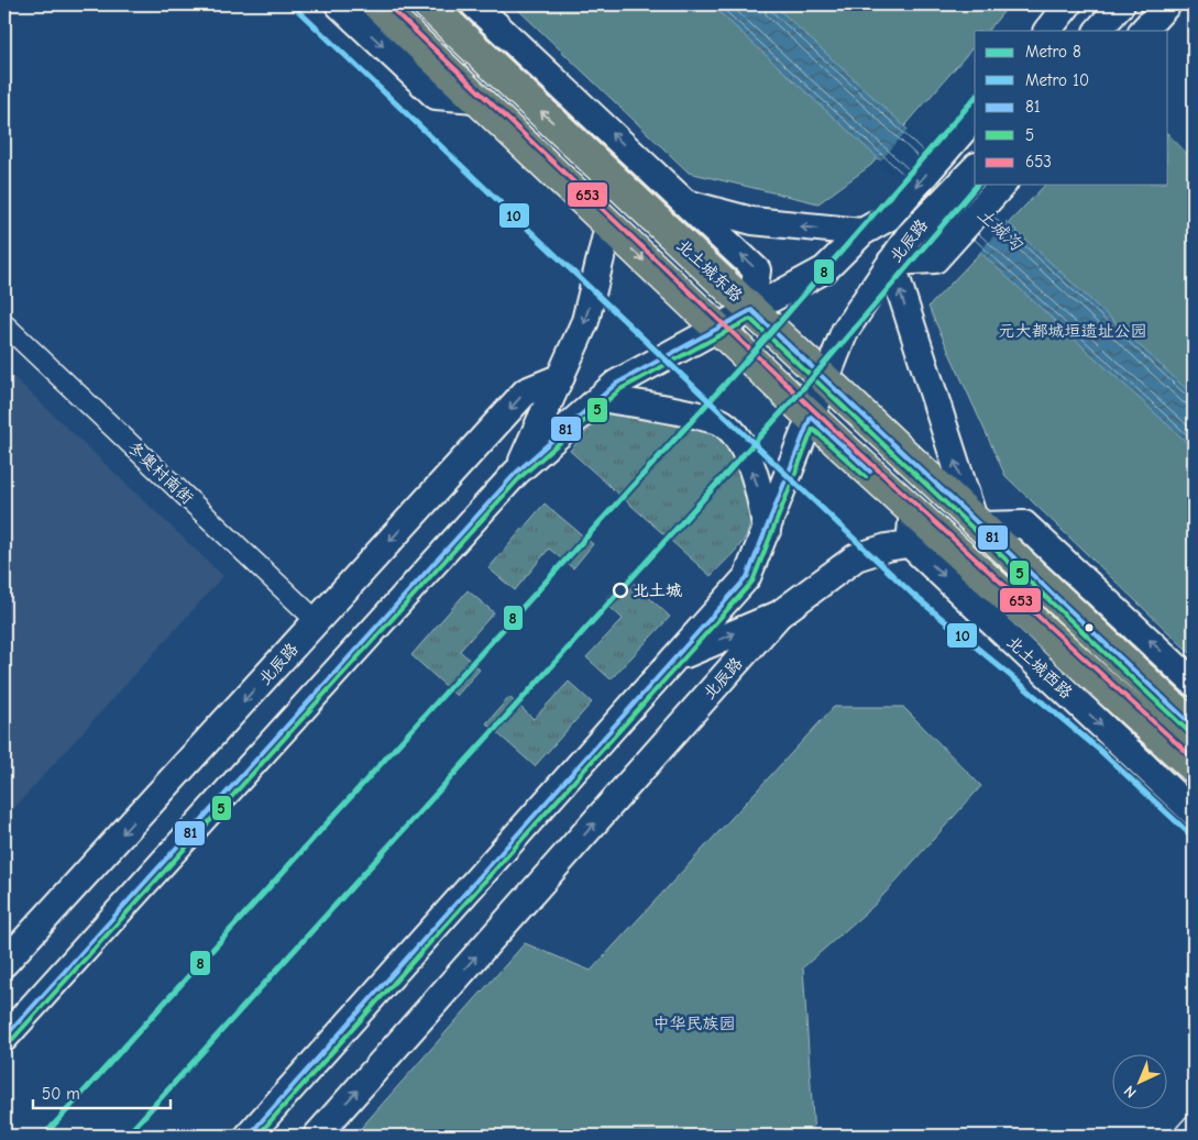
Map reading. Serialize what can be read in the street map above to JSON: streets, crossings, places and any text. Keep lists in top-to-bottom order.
{
  "streets": {
    "main road": ["北辰路", "北土城东路", "北土城西路"],
    "street": ["冬奥村南街"]
  },
  "crossings": [
    ["北辰路", "北土城东路"],
    ["北辰路", "冬奥村南街"],
    ["北辰路", "北土城西路"]
  ],
  "water": ["土城沟"],
  "parks": ["元大都城垣遗址公园", "中华民族园"],
  "places": ["北土城"],
  "lines": [
    "metro line 10",
    "transit line 653",
    "metro line 8",
    "transit line 81",
    "transit line 5"
  ],
  "legend": [
    "Metro 8",
    "Metro 10",
    "81",
    "5",
    "653"
  ],
  "scale_bar": "50 m",
  "north": "bottom left"
}
